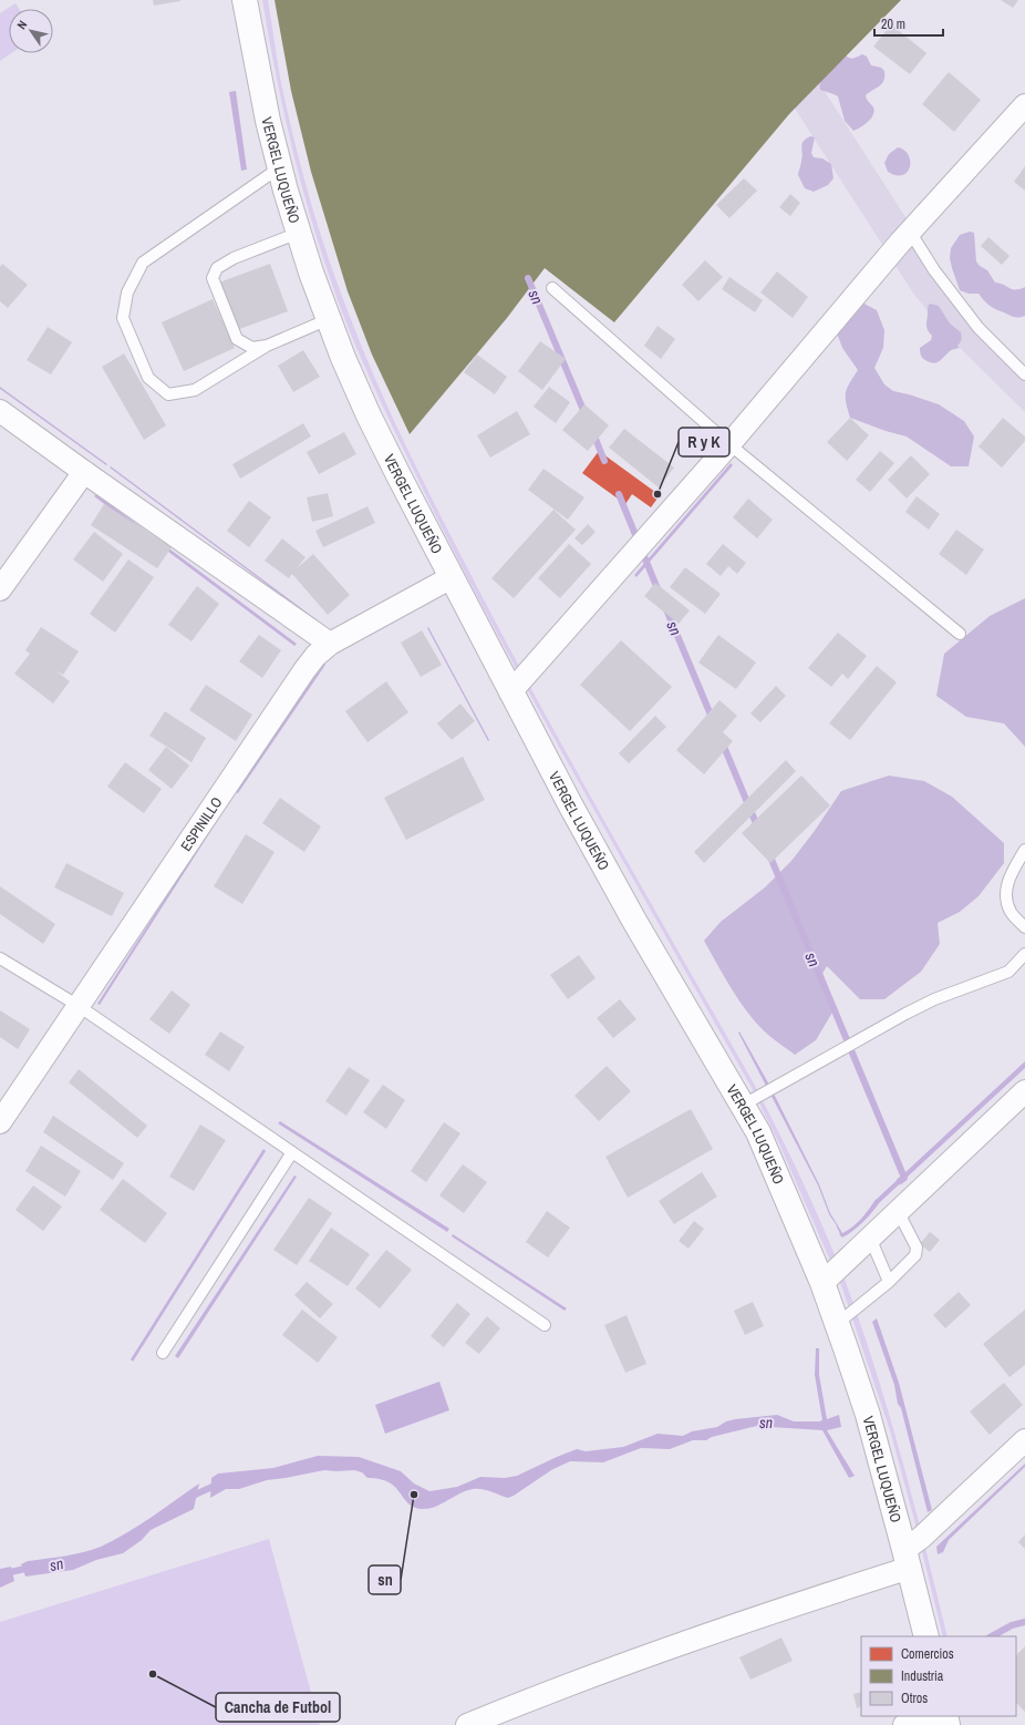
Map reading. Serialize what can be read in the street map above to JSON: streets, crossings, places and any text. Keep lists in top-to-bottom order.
{
  "streets": {
    "main road": ["VERGEL LUQUEÑO"],
    "street": ["ESPINILLO"]
  },
  "crossings": [
    ["VERGEL LUQUEÑO", "ESPINILLO"]
  ],
  "water": ["sn"],
  "places": ["R y K", "sn", "Cancha de Futbol"],
  "legend": ["Comercios", "Industria", "Otros"],
  "scale_bar": "20 m",
  "north": "top left"
}
